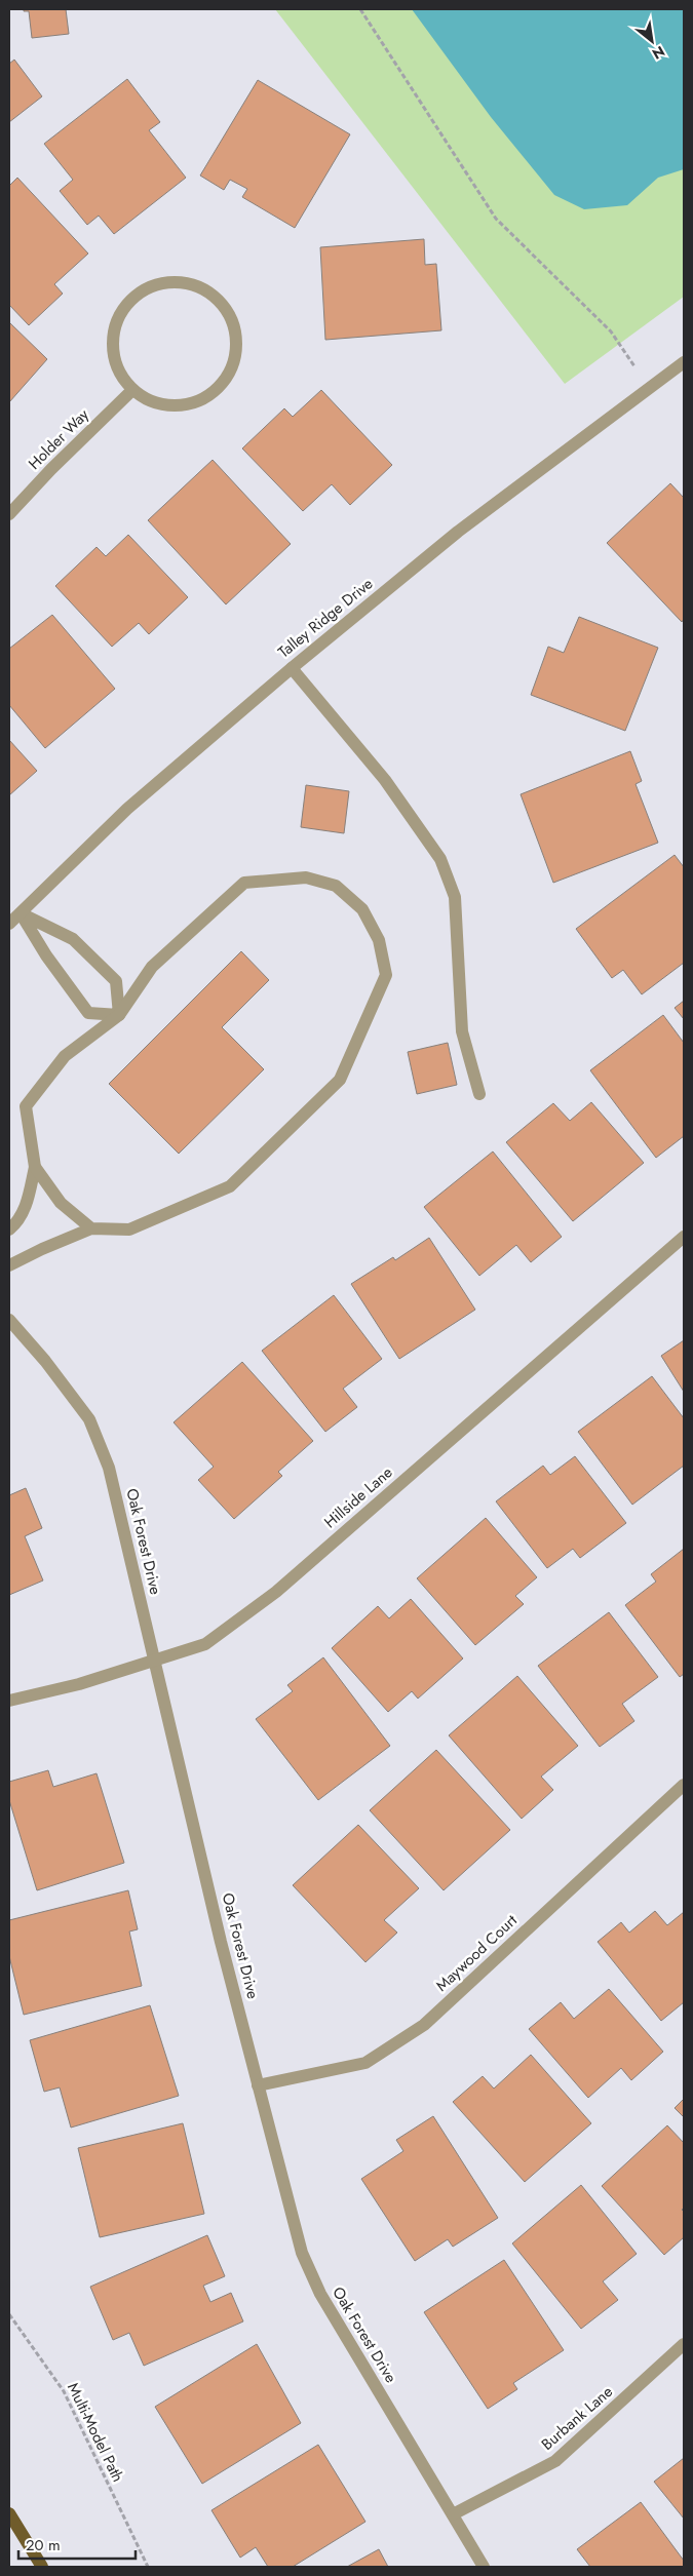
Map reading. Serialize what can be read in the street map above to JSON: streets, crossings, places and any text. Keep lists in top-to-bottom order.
{
  "streets": {
    "street": [
      "Holder Way",
      "Talley Ridge Drive",
      "Hillside Lane",
      "Oak Forest Drive",
      "Maywood Court",
      "Burbank Lane"
    ],
    "path": ["Multi-Model Path"]
  },
  "crossings": [
    ["Hillside Lane", "Oak Forest Drive"],
    ["Oak Forest Drive", "Maywood Court"],
    ["Oak Forest Drive", "Burbank Lane"]
  ],
  "scale_bar": "20 m",
  "north": "bottom right"
}
